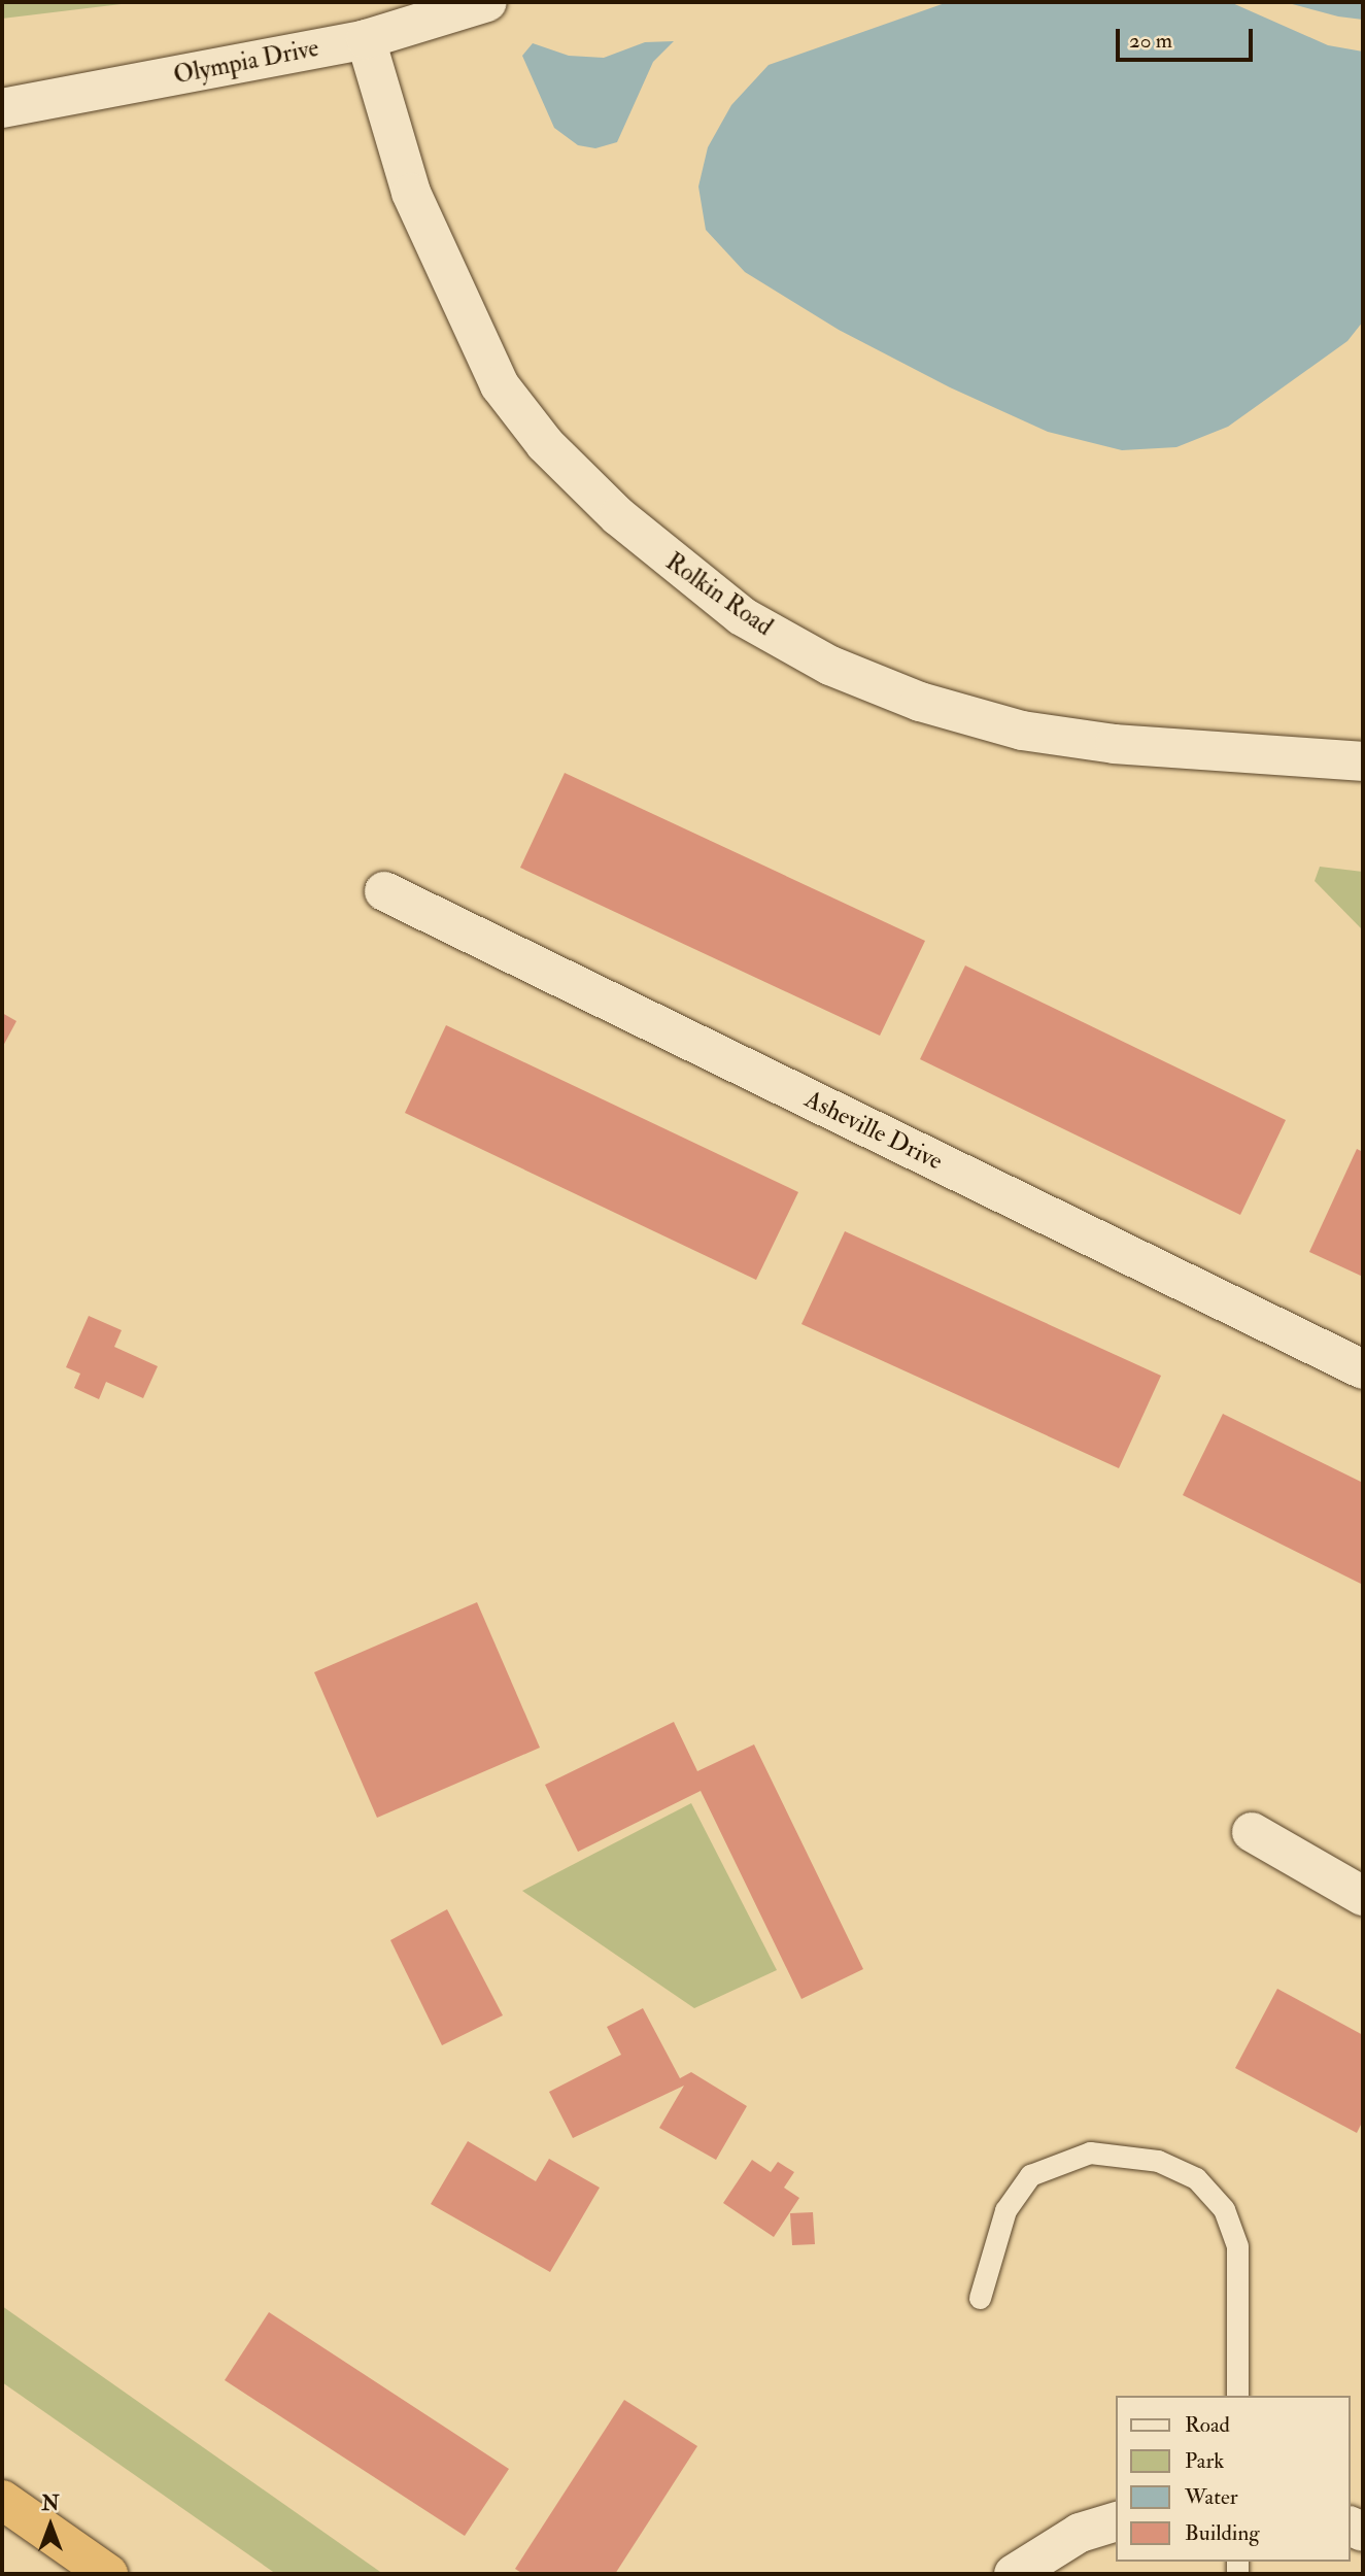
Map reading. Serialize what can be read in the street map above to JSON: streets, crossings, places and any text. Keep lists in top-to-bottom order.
{
  "streets": {
    "street": ["Olympia Drive", "Rolkin Road", "Asheville Drive"]
  },
  "crossings": [
    ["Olympia Drive", "Rolkin Road"]
  ],
  "legend": [
    "Road",
    "Park",
    "Water",
    "Building"
  ],
  "scale_bar": "20 m",
  "north": "top"
}
